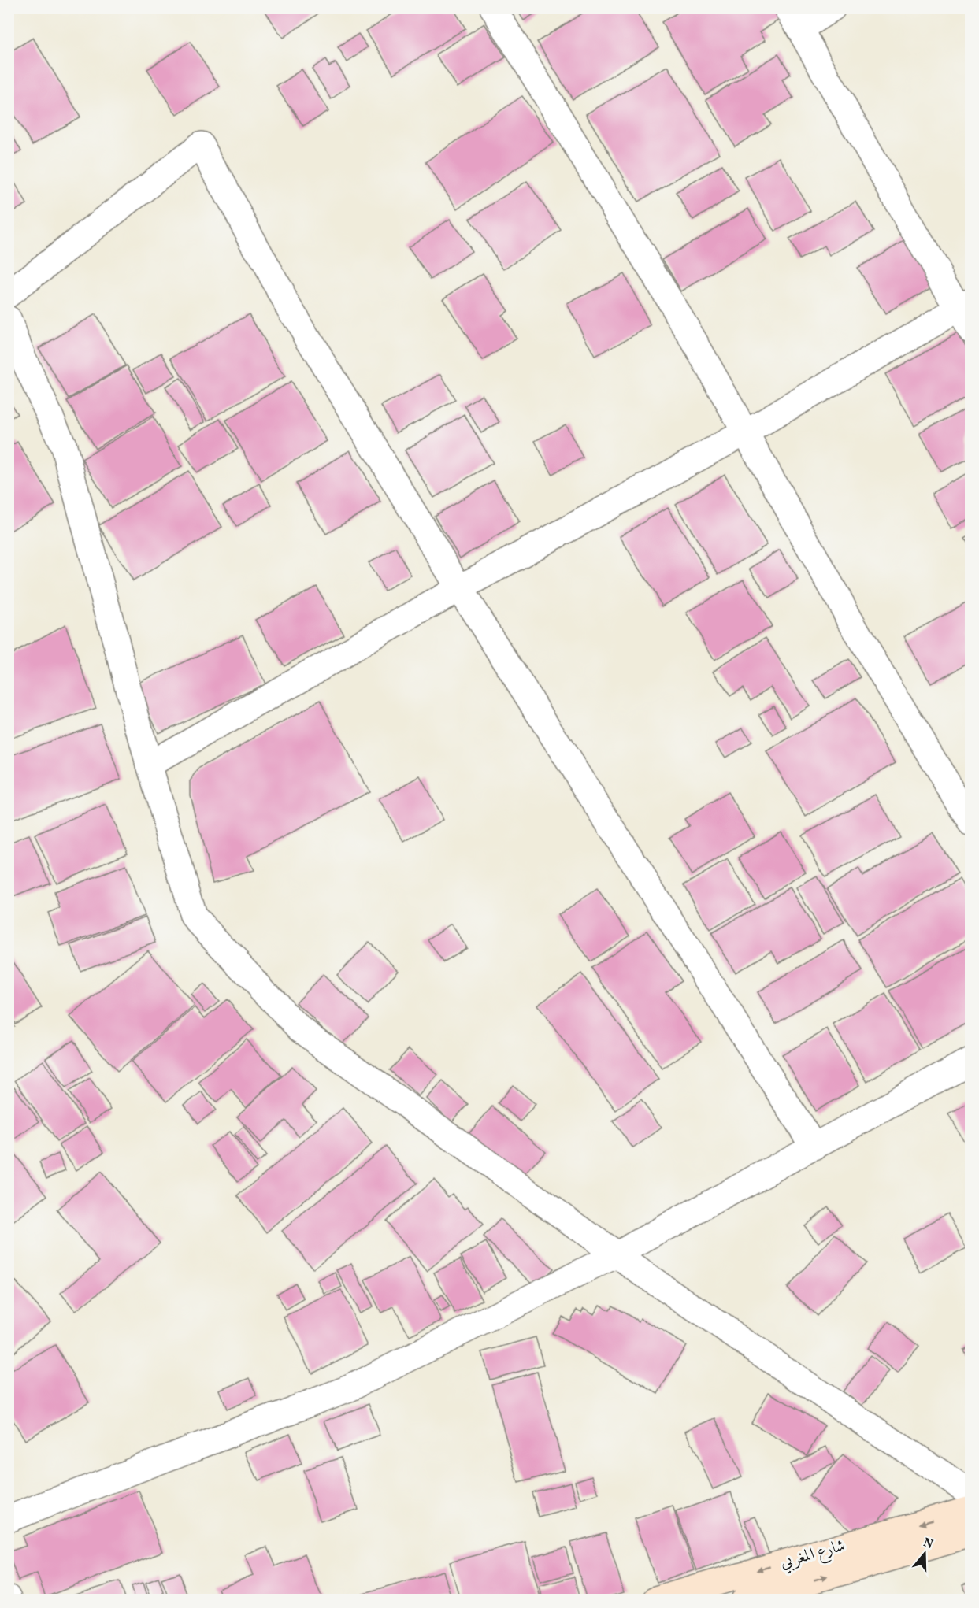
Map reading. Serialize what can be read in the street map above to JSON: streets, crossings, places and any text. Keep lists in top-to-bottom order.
{
  "streets": {
    "main road": ["شارع المغربي"]
  },
  "north": "top"
}
